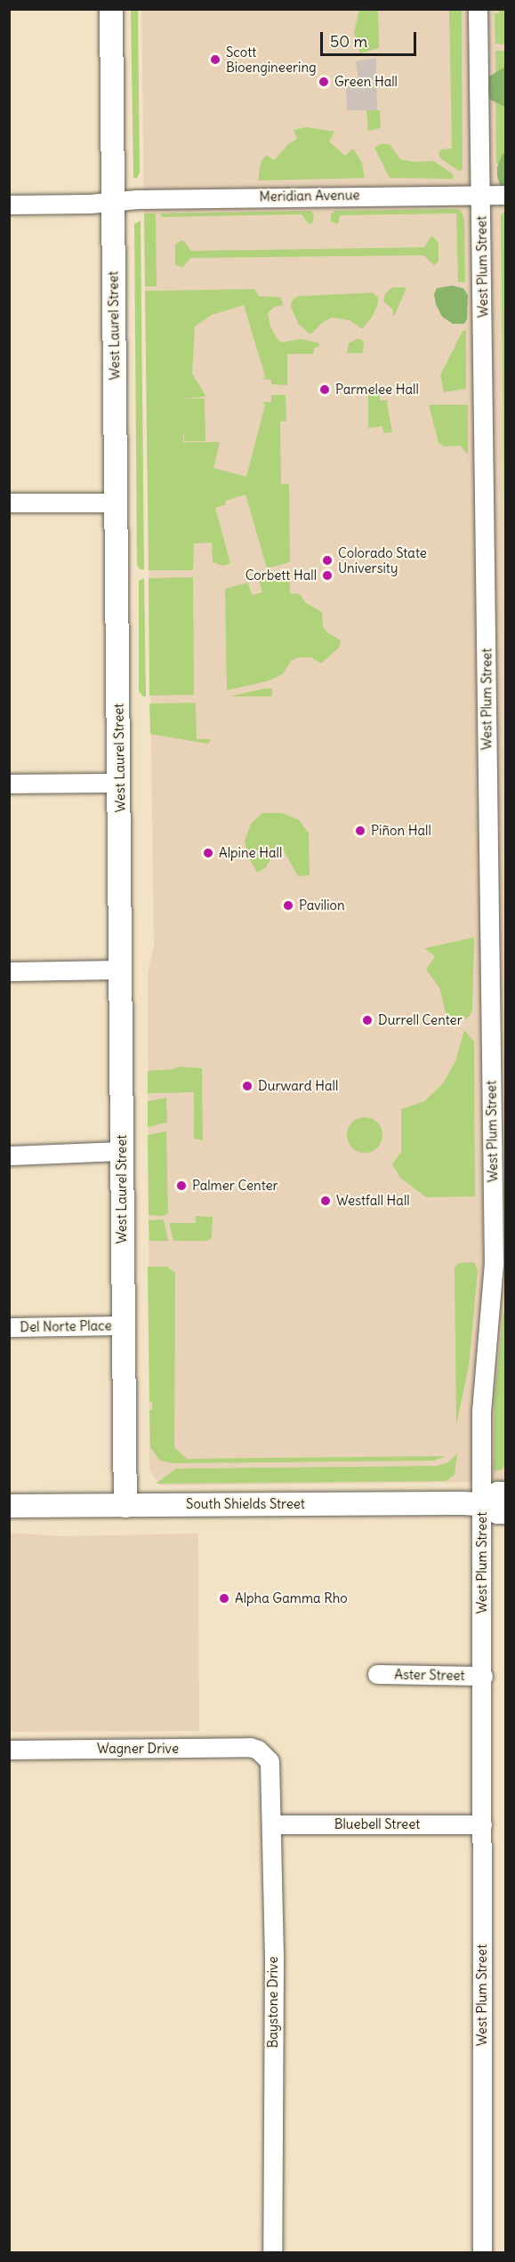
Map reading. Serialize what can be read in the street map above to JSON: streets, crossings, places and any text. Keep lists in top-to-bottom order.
{
  "streets": {
    "main road": ["West Laurel Street", "South Shields Street"],
    "street": [
      "Meridian Avenue",
      "West Plum Street",
      "Del Norte Place",
      "Aster Street",
      "Wagner Drive",
      "Bluebell Street",
      "Baystone Drive"
    ]
  },
  "crossings": [
    ["Meridian Avenue", "West Plum Street"],
    ["Meridian Avenue", "West Laurel Street"],
    ["West Plum Street", "South Shields Street"],
    ["West Plum Street", "Aster Street"],
    ["West Plum Street", "Bluebell Street"],
    ["West Laurel Street", "Del Norte Place"],
    ["West Laurel Street", "South Shields Street"],
    ["Wagner Drive", "Baystone Drive"],
    ["Bluebell Street", "Baystone Drive"]
  ],
  "places": [
    "Scott Bioengineering",
    "Green Hall",
    "Parmelee Hall",
    "Colorado State University",
    "Corbett Hall",
    "Piñon Hall",
    "Alpine Hall",
    "Pavilion",
    "Durrell Center",
    "Durward Hall",
    "Palmer Center",
    "Westfall Hall",
    "Alpha Gamma Rho"
  ],
  "scale_bar": "50 m"
}
